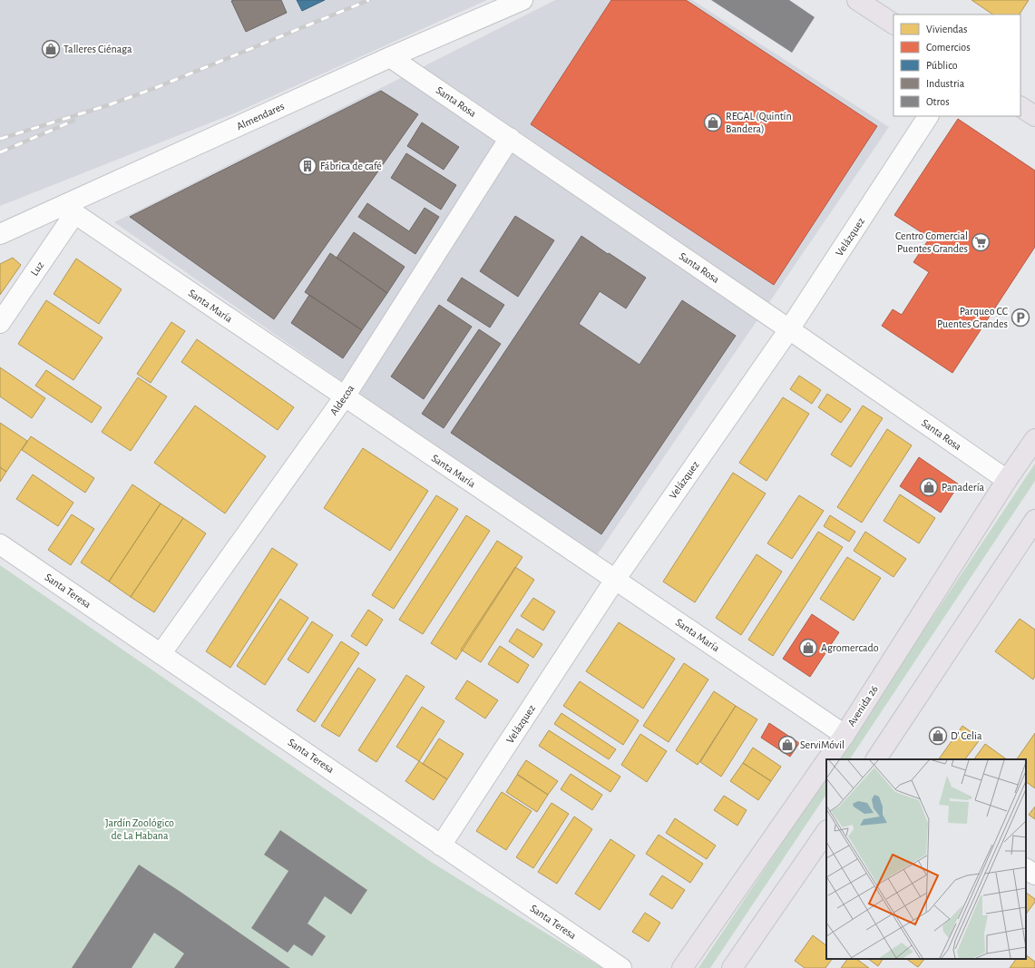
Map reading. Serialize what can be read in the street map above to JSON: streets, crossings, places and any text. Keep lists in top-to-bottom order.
{
  "streets": {
    "main road": ["Avenida 26"],
    "street": [
      "Santa Rosa",
      "Almendares",
      "Velázquez",
      "Luz",
      "Santa María",
      "Aldecoa",
      "Santa Teresa"
    ]
  },
  "crossings": [
    ["Santa Rosa", "Almendares"],
    ["Santa Rosa", "Velázquez"],
    ["Santa Rosa", "Aldecoa"],
    ["Santa Rosa", "Avenida 26"],
    ["Almendares", "Luz"],
    ["Almendares", "Santa María"],
    ["Velázquez", "Santa María"],
    ["Velázquez", "Santa Teresa"],
    ["Luz", "Santa María"],
    ["Santa María", "Aldecoa"],
    ["Santa María", "Avenida 26"],
    ["Aldecoa", "Santa Teresa"]
  ],
  "parks": ["Jardín Zoológico de La Habana"],
  "places": {
    "shop": [
      "Talleres Ciénaga",
      "REGAL (Quintín Bandera)",
      "Panadería",
      "Agromercado",
      "D' Celia",
      "ServiMóvil"
    ],
    "building": ["Fábrica de café"],
    "supermarket": ["Centro Comercial Puentes Grandes"],
    "parking": ["Parqueo CC Puentes Grandes"]
  },
  "legend": [
    "Viviendas",
    "Comercios",
    "Público",
    "Industria",
    "Otros"
  ]
}
